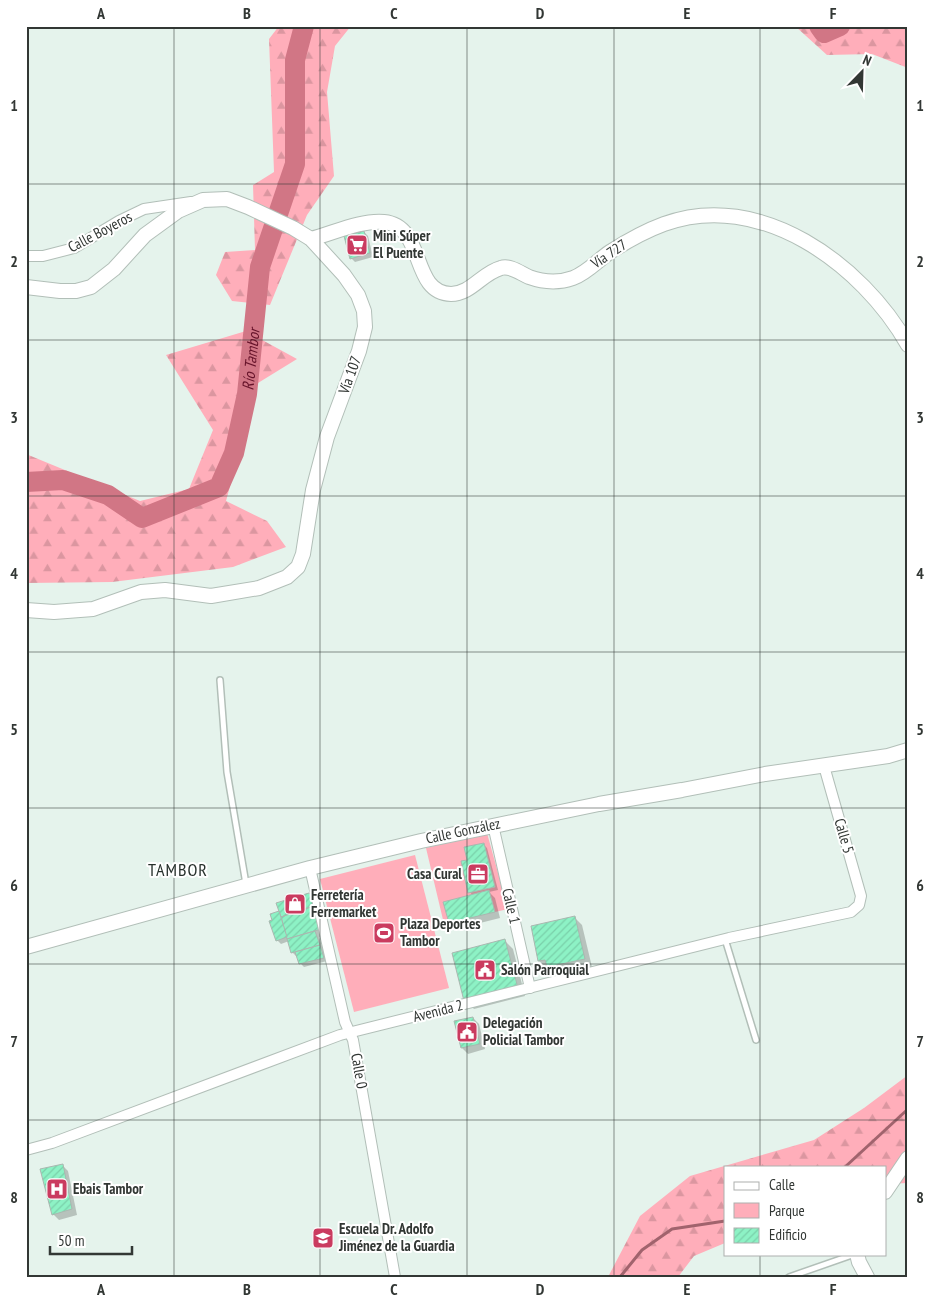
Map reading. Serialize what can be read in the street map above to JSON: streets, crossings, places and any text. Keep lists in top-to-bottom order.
{
  "streets": {
    "street": [
      "Calle Boyeros",
      "Vía 727",
      "Vía 107",
      "Calle González",
      "Calle 5",
      "Calle 1",
      "Avenida 2",
      "Calle 0"
    ]
  },
  "crossings": [
    ["Calle Boyeros", "Vía 107"],
    ["Vía 727", "Vía 107"],
    ["Calle González", "Calle 5"],
    ["Calle González", "Calle 1"],
    ["Calle González", "Calle 0"],
    ["Calle 5", "Avenida 2"],
    ["Calle 1", "Avenida 2"],
    ["Avenida 2", "Calle 0"]
  ],
  "districts": ["TAMBOR"],
  "water": ["Río Tambor"],
  "places": {
    "supermarket": ["Mini Súper El Puente"],
    "office": ["Casa Cural"],
    "shop": ["Ferretería Ferremarket"],
    "sports": ["Plaza Deportes Tambor"],
    "public building": ["Salón Parroquial", "Delegación Policial Tambor"],
    "hospital": ["Ebais Tambor"],
    "school or university": ["Escuela Dr. Adolfo Jiménez de la Guardia"]
  },
  "legend": ["Calle", "Parque", "Edificio"],
  "scale_bar": "50 m",
  "north": "top right",
  "grid": {
    "columns": [
      "A",
      "B",
      "C",
      "D",
      "E",
      "F"
    ],
    "rows": [
      "1",
      "2",
      "3",
      "4",
      "5",
      "6",
      "7",
      "8"
    ]
  }
}
